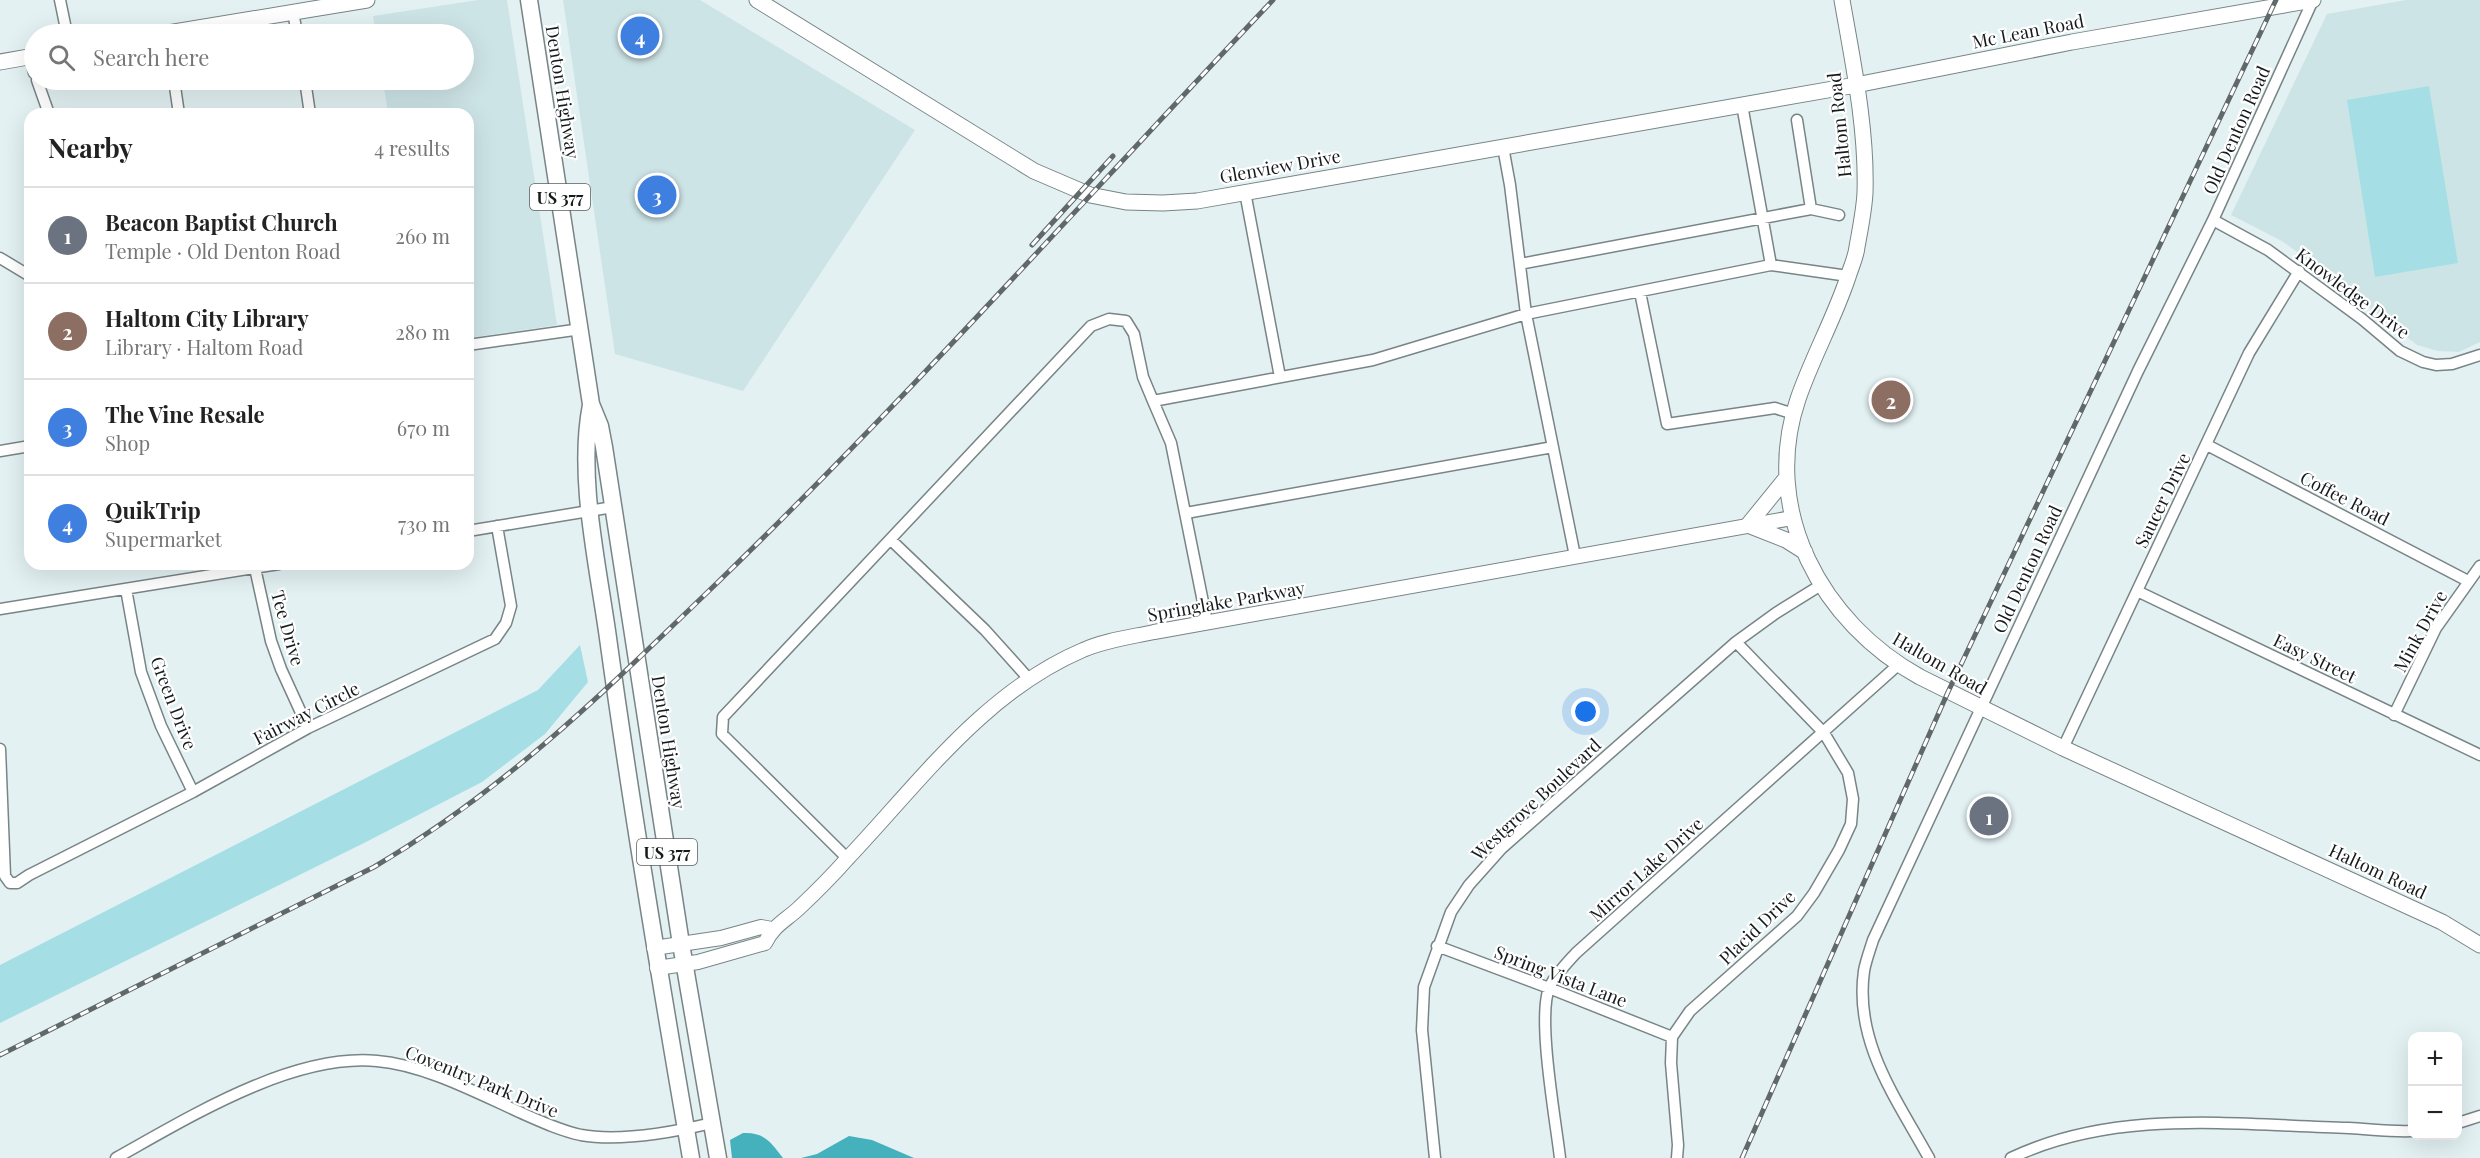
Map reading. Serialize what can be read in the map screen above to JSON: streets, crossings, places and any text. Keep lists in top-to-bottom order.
{
  "streets": {
    "main road": [
      "Mc Lean Road",
      "Denton Highway",
      "Haltom Road",
      "Glenview Drive",
      "US 377"
    ],
    "street": [
      "Old Denton Road",
      "Knowledge Drive",
      "Coffee Road",
      "Saucer Drive",
      "Springlake Parkway",
      "Tee Drive",
      "Mink Drive",
      "Easy Street",
      "Green Drive",
      "Fairway Circle",
      "Westgrove Boulevard",
      "Mirror Lake Drive",
      "Placid Drive",
      "Spring Vista Lane",
      "Coventry Park Drive"
    ]
  },
  "crossings": [
    ["Mc Lean Road", "Haltom Road"],
    ["Mc Lean Road", "Old Denton Road"],
    ["Mc Lean Road", "Glenview Drive"],
    ["Denton Highway", "Springlake Parkway"],
    ["Denton Highway", "Coventry Park Drive"],
    ["Haltom Road", "Old Denton Road"],
    ["Haltom Road", "Glenview Drive"],
    ["Haltom Road", "Saucer Drive"],
    ["Haltom Road", "Springlake Parkway"],
    ["Haltom Road", "Westgrove Boulevard"],
    ["Haltom Road", "Mirror Lake Drive"],
    ["Old Denton Road", "Knowledge Drive"],
    ["Knowledge Drive", "Saucer Drive"],
    ["Coffee Road", "Saucer Drive"],
    ["Coffee Road", "Mink Drive"],
    ["Saucer Drive", "Easy Street"],
    ["Tee Drive", "Fairway Circle"],
    ["Mink Drive", "Easy Street"],
    ["Green Drive", "Fairway Circle"],
    ["Westgrove Boulevard", "Placid Drive"],
    ["Westgrove Boulevard", "Spring Vista Lane"],
    ["Mirror Lake Drive", "Placid Drive"],
    ["Mirror Lake Drive", "Spring Vista Lane"],
    ["Placid Drive", "Spring Vista Lane"]
  ],
  "page": {
    "pins": [
      "4",
      "3",
      "2",
      "1"
    ],
    "search": "Search here",
    "heading": ["Nearby", "4 results"],
    "list": [
      {
        "mark": "1",
        "name": "Beacon Baptist Church",
        "note": "Temple · Old Denton Road",
        "value": "260 m"
      },
      {
        "mark": "2",
        "name": "Haltom City Library",
        "note": "Library · Haltom Road",
        "value": "280 m"
      },
      {
        "mark": "3",
        "name": "The Vine Resale",
        "note": "Shop",
        "value": "670 m"
      },
      {
        "mark": "4",
        "name": "QuikTrip",
        "note": "Supermarket",
        "value": "730 m"
      }
    ],
    "map_buttons": ["+", "−"]
  }
}
